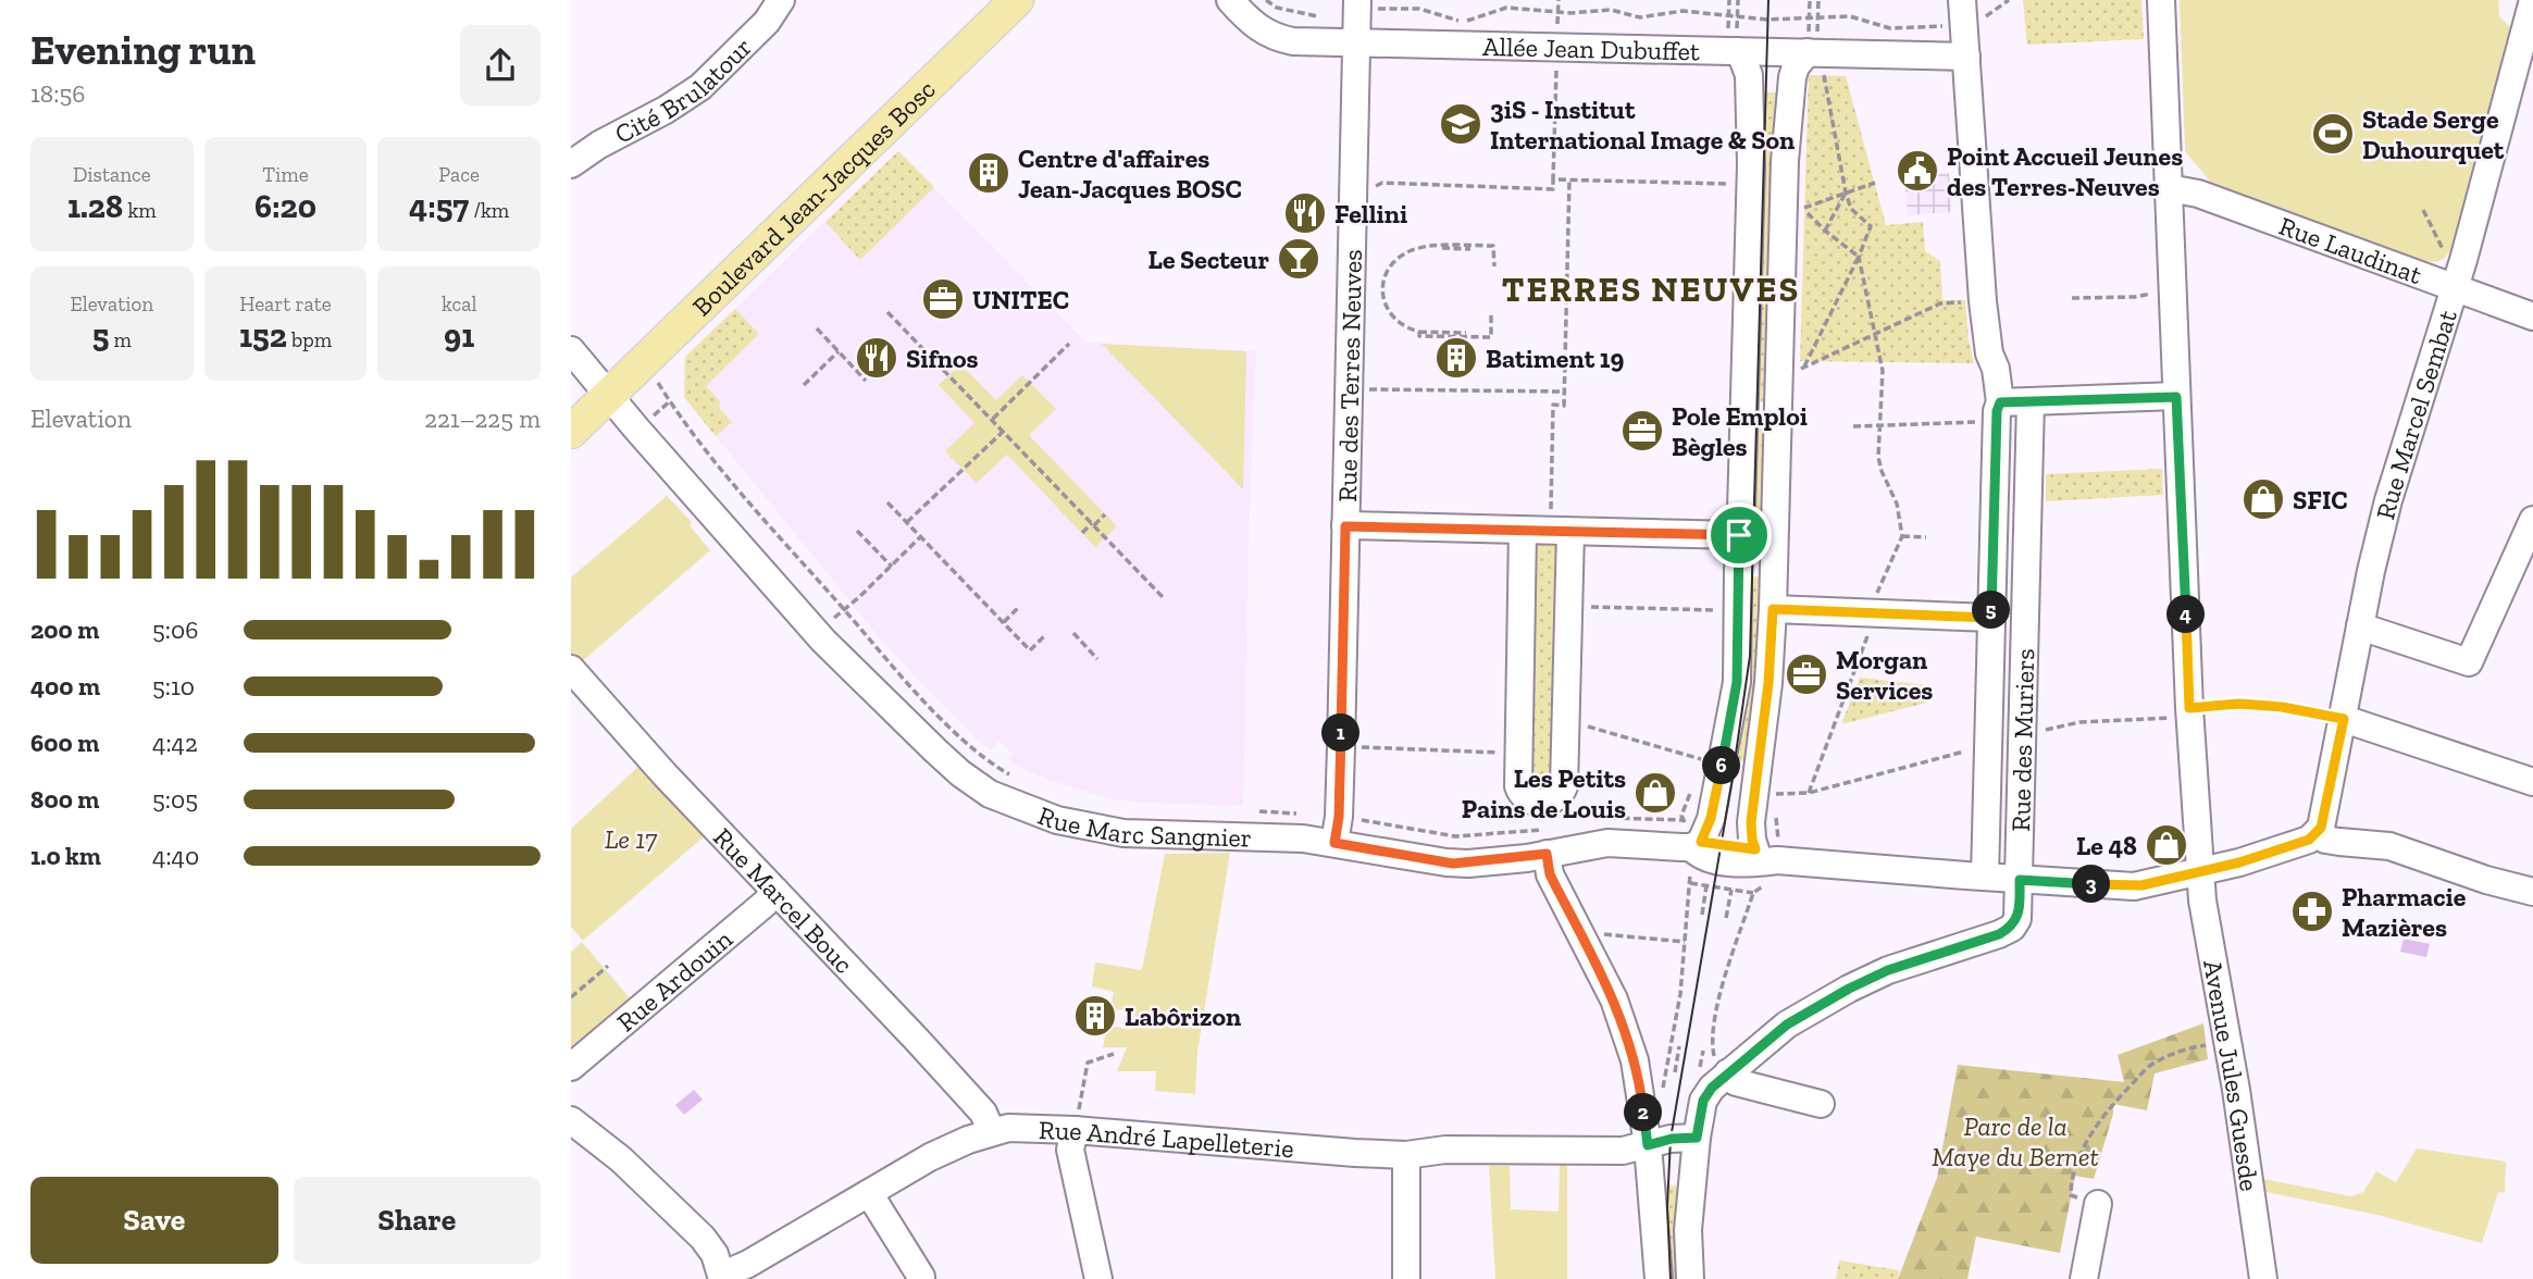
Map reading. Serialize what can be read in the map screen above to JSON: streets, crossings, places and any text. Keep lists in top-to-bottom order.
{
  "streets": {
    "main road": ["Boulevard Jean-Jacques Bosc"],
    "street": [
      "Allée Jean Dubuffet",
      "Cité Brulatour",
      "Rue Laudinat",
      "Rue des Terres Neuves",
      "Rue Marcel Sembat",
      "Rue des Muriers",
      "Rue Marc Sangnier",
      "Rue Marcel Bouc",
      "Rue Ardouin",
      "Avenue Jules Guesde",
      "Rue André Lapelleterie"
    ]
  },
  "crossings": [
    ["Allée Jean Dubuffet", "Rue des Terres Neuves"],
    ["Allée Jean Dubuffet", "Rue des Muriers"],
    ["Boulevard Jean-Jacques Bosc", "Rue Marc Sangnier"],
    ["Rue Laudinat", "Rue Marcel Sembat"],
    ["Rue Laudinat", "Avenue Jules Guesde"],
    ["Rue des Terres Neuves", "Rue Marc Sangnier"],
    ["Rue Marcel Sembat", "Rue Marc Sangnier"],
    ["Rue des Muriers", "Rue Marc Sangnier"],
    ["Rue Marc Sangnier", "Avenue Jules Guesde"],
    ["Rue Marcel Bouc", "Rue Ardouin"],
    ["Rue Marcel Bouc", "Rue André Lapelleterie"]
  ],
  "districts": ["TERRES NEUVES"],
  "parks": ["Le 17", "Parc de la Maye du Bernet"],
  "places": {
    "school or university": ["3iS - Institut International Image & Son"],
    "sports": ["Stade Serge Duhourquet"],
    "public building": ["Point Accueil Jeunes des Terres-Neuves"],
    "building": ["Centre d'affaires Jean-Jacques BOSC", "Batiment 19", "Labôrizon"],
    "restaurant": ["Fellini", "Sifnos"],
    "bar": ["Le Secteur"],
    "office": ["UNITEC", "Pole Emploi Bègles", "Morgan Services"],
    "shop": ["SFIC", "Les Petits Pains de Louis", "Le 48"],
    "pharmacy": ["Pharmacie Mazières"]
  },
  "page": {
    "heading": ["Evening run", "18:56"],
    "stats": [
      ["Distance", "1.28 km"],
      ["Time", "6:20"],
      ["Pace", "4:57 /km"],
      ["Elevation", "5 m"],
      ["Heart rate", "152 bpm"],
      ["kcal", "91"]
    ],
    "chart": ["Elevation", "221–225 m"],
    "pins": [
      "5",
      "4",
      "1",
      "6",
      "3",
      "2"
    ],
    "list": [
      {
        "name": "200 m",
        "note": "5:06"
      },
      {
        "name": "400 m",
        "note": "5:10"
      },
      {
        "name": "600 m",
        "note": "4:42"
      },
      {
        "name": "800 m",
        "note": "5:05"
      },
      {
        "name": "1.0 km",
        "note": "4:40"
      }
    ],
    "buttons": ["Save", "Share"]
  }
}
